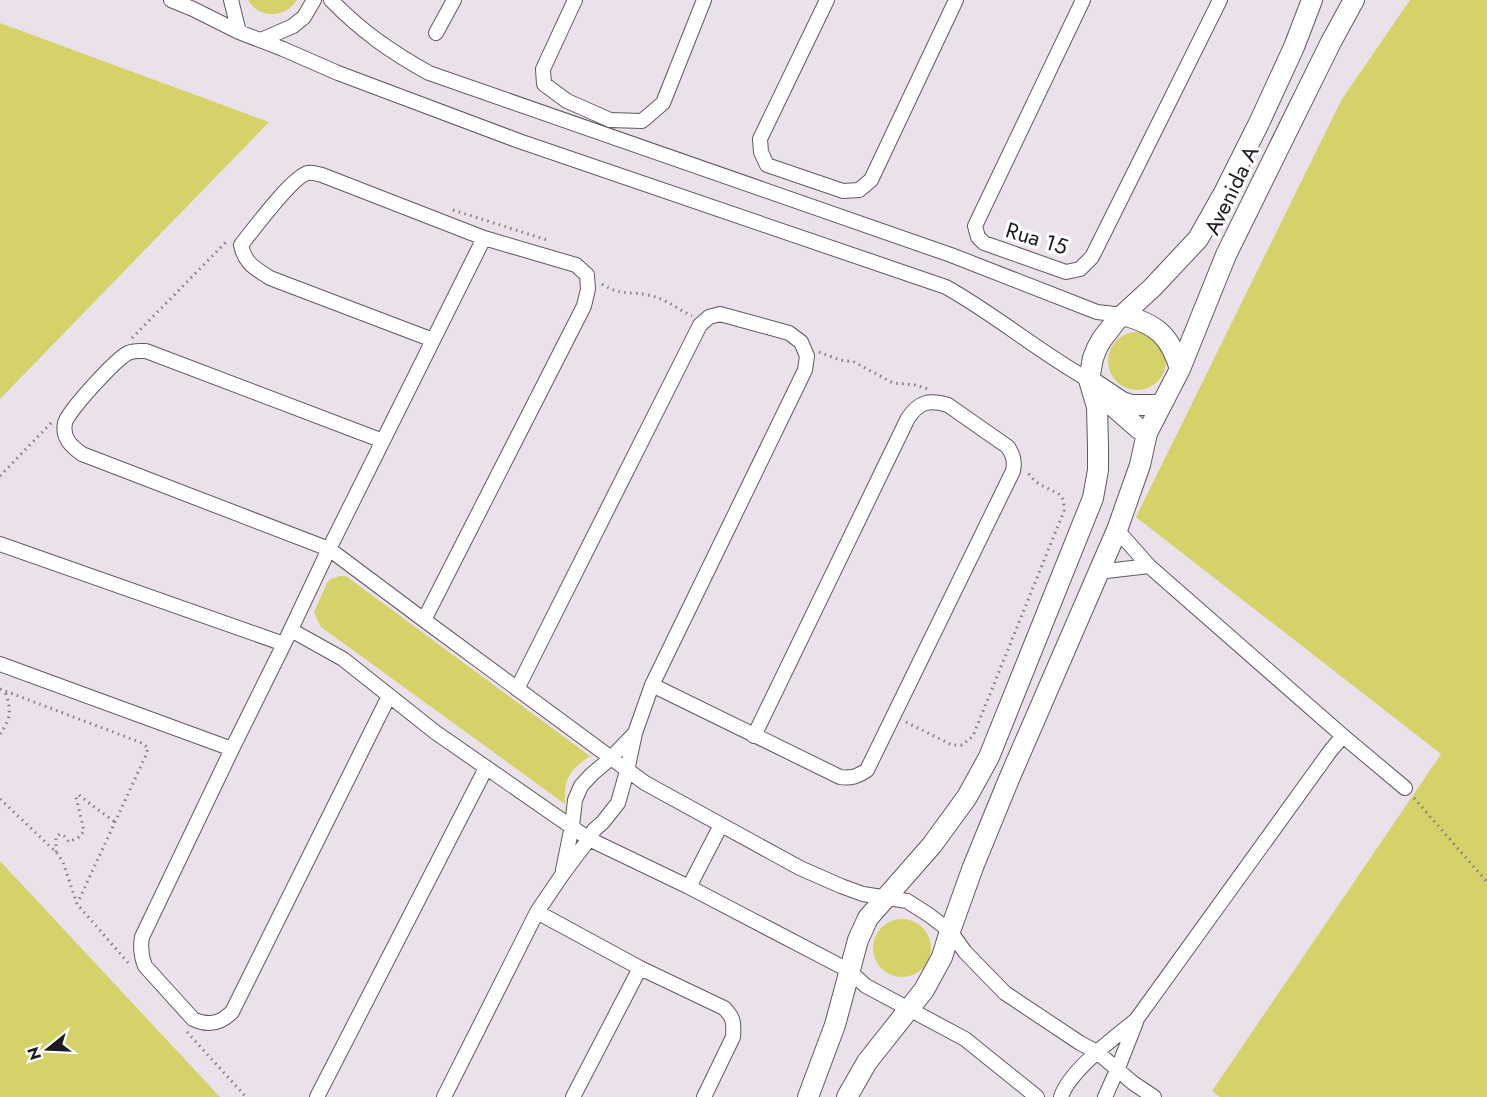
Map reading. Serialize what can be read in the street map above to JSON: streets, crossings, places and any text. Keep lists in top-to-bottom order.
{
  "streets": {
    "main road": ["Avenida A"],
    "street": ["Rua 15"]
  },
  "north": "left"
}
